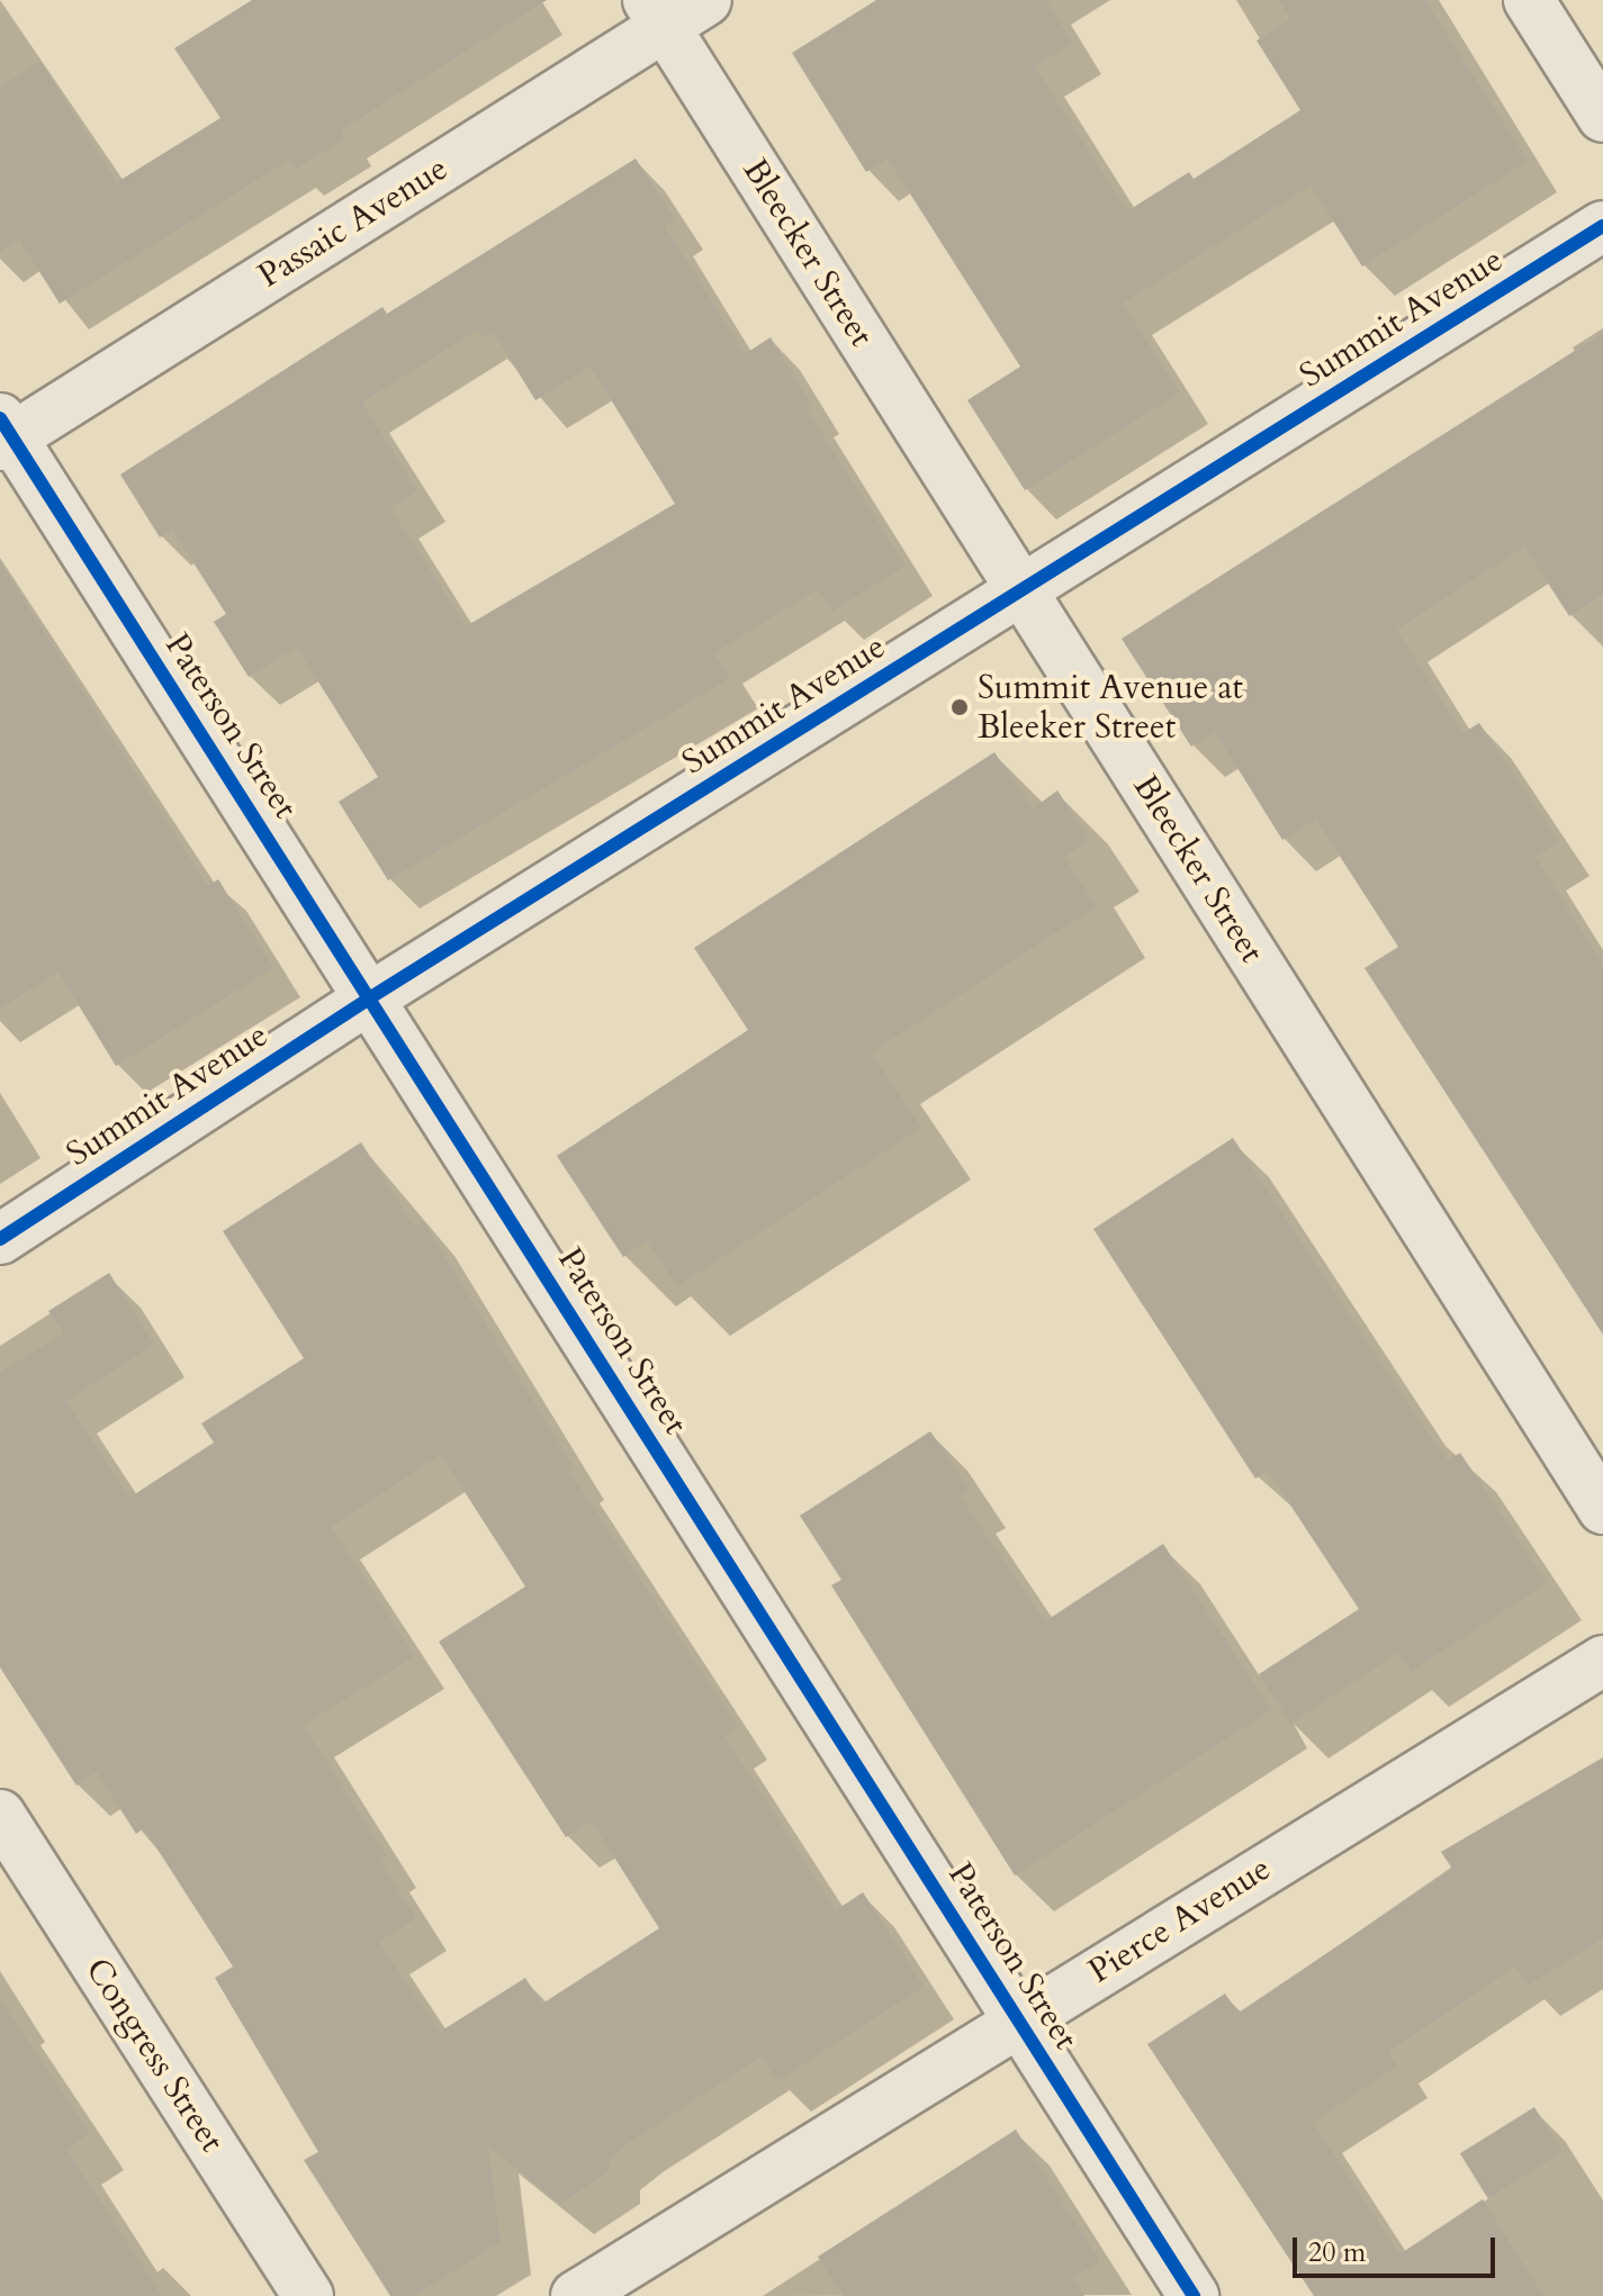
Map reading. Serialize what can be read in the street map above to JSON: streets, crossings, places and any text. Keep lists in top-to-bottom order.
{
  "streets": {
    "street": [
      "Passaic Avenue",
      "Bleecker Street",
      "Summit Avenue",
      "Paterson Street",
      "Pierce Avenue",
      "Congress Street"
    ]
  },
  "crossings": [
    ["Passaic Avenue", "Bleecker Street"],
    ["Passaic Avenue", "Paterson Street"],
    ["Bleecker Street", "Summit Avenue"],
    ["Summit Avenue", "Paterson Street"],
    ["Paterson Street", "Pierce Avenue"]
  ],
  "places": ["Summit Avenue at Bleeker Street"],
  "scale_bar": "20 m"
}
